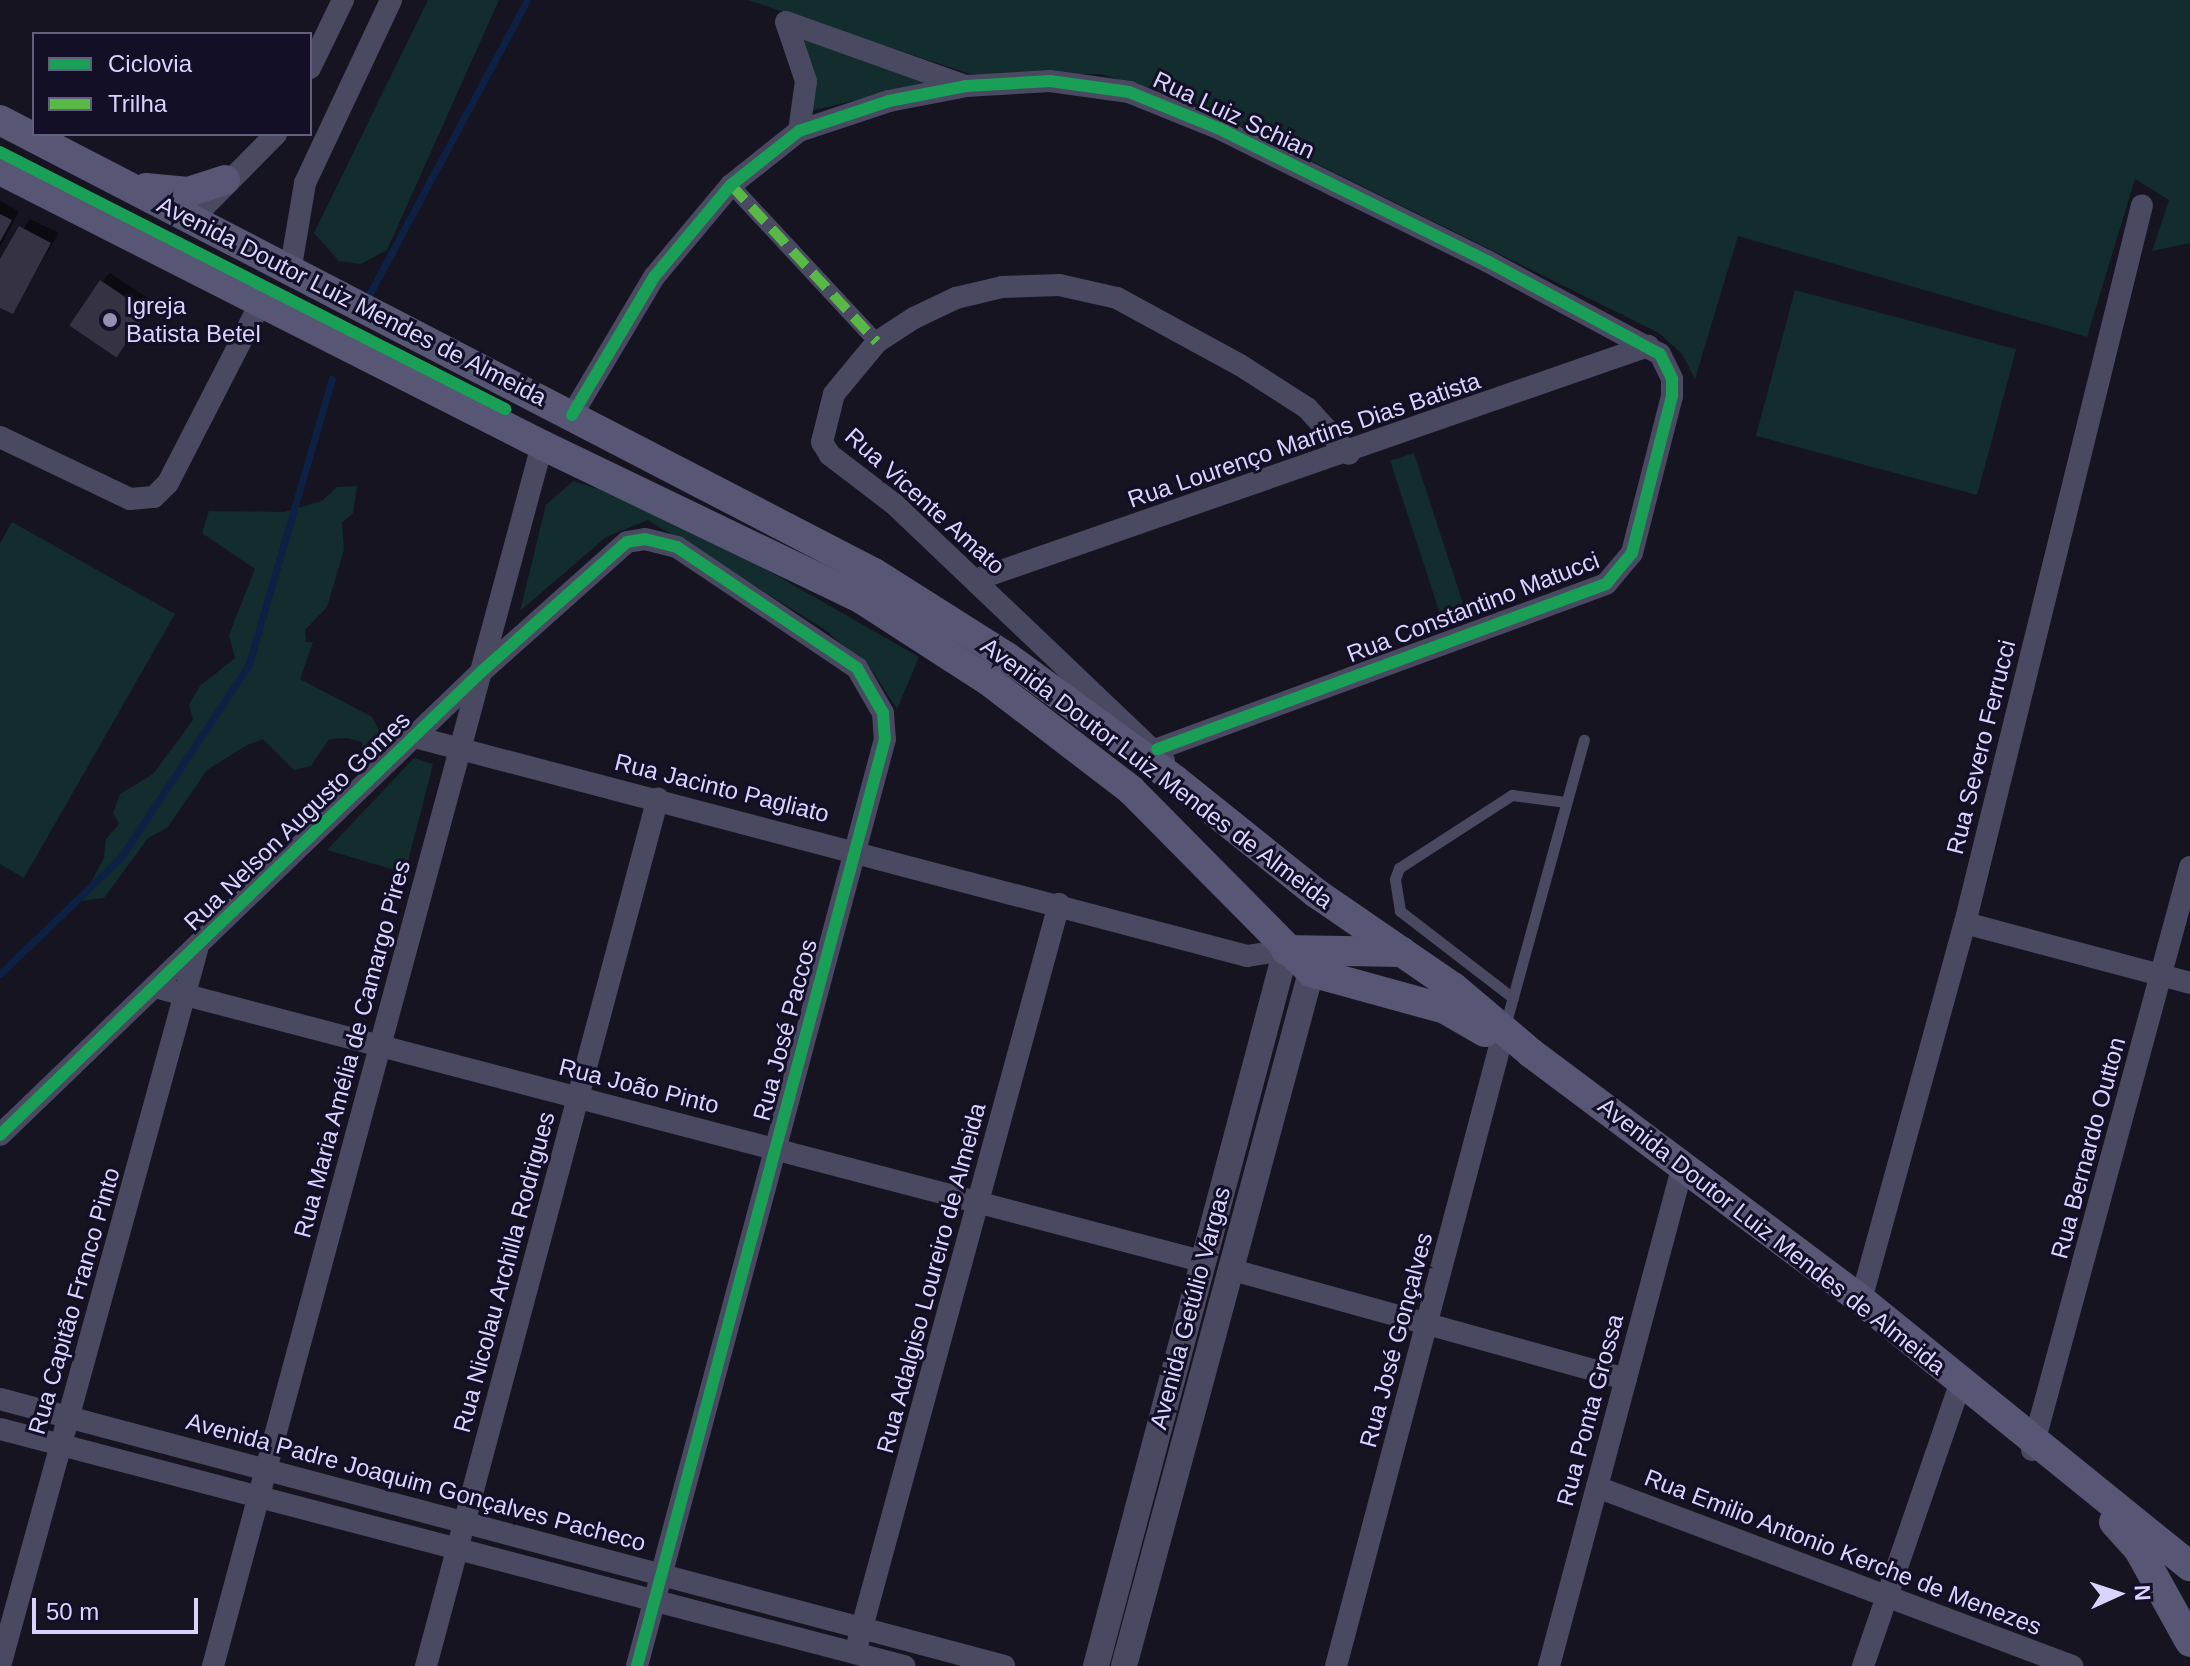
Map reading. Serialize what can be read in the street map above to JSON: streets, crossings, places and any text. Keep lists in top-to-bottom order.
{
  "streets": {
    "main road": ["Avenida Doutor Luiz Mendes de Almeida"],
    "street": [
      "Rua Luiz Schian",
      "Rua Lourenço Martins Dias Batista",
      "Rua Vicente Amato",
      "Rua Constantino Matucci",
      "Rua Severo Ferrucci",
      "Rua Jacinto Pagliato",
      "Rua Nelson Augusto Gomes",
      "Rua José Paccos",
      "Rua Maria Amélia de Camargo Pires",
      "Rua João Pinto",
      "Rua Bernardo Outton",
      "Rua Nicolau Archilla Rodrigues",
      "Rua Adalgiso Loureiro de Almeida",
      "Rua Capitão Franco Pinto",
      "Avenida Getúlio Vargas",
      "Rua José Gonçalves",
      "Rua Ponta Grossa",
      "Avenida Padre Joaquim Gonçalves Pacheco",
      "Rua Emilio Antonio Kerche de Menezes"
    ]
  },
  "crossings": [
    ["Rua Luiz Schian", "Avenida Doutor Luiz Mendes de Almeida"],
    ["Rua Luiz Schian", "Rua Lourenço Martins Dias Batista"],
    ["Rua Luiz Schian", "Rua Constantino Matucci"],
    ["Avenida Doutor Luiz Mendes de Almeida", "Rua Vicente Amato"],
    ["Avenida Doutor Luiz Mendes de Almeida", "Rua Severo Ferrucci"],
    ["Avenida Doutor Luiz Mendes de Almeida", "Rua Jacinto Pagliato"],
    ["Avenida Doutor Luiz Mendes de Almeida", "Rua Maria Amélia de Camargo Pires"],
    ["Avenida Doutor Luiz Mendes de Almeida", "Rua Bernardo Outton"],
    ["Avenida Doutor Luiz Mendes de Almeida", "Avenida Getúlio Vargas"],
    ["Avenida Doutor Luiz Mendes de Almeida", "Rua José Gonçalves"],
    ["Avenida Doutor Luiz Mendes de Almeida", "Rua Ponta Grossa"],
    ["Rua Lourenço Martins Dias Batista", "Rua Vicente Amato"],
    ["Rua Lourenço Martins Dias Batista", "Rua Constantino Matucci"],
    ["Rua Vicente Amato", "Rua Constantino Matucci"],
    ["Rua Jacinto Pagliato", "Rua Nelson Augusto Gomes"],
    ["Rua Jacinto Pagliato", "Rua José Paccos"],
    ["Rua Jacinto Pagliato", "Rua Maria Amélia de Camargo Pires"],
    ["Rua Jacinto Pagliato", "Rua Nicolau Archilla Rodrigues"],
    ["Rua Jacinto Pagliato", "Rua Adalgiso Loureiro de Almeida"],
    ["Rua Jacinto Pagliato", "Avenida Getúlio Vargas"],
    ["Rua Nelson Augusto Gomes", "Rua José Paccos"],
    ["Rua Nelson Augusto Gomes", "Rua Maria Amélia de Camargo Pires"],
    ["Rua Nelson Augusto Gomes", "Rua João Pinto"],
    ["Rua Nelson Augusto Gomes", "Rua Capitão Franco Pinto"],
    ["Rua José Paccos", "Rua João Pinto"],
    ["Rua José Paccos", "Avenida Padre Joaquim Gonçalves Pacheco"],
    ["Rua Maria Amélia de Camargo Pires", "Rua João Pinto"],
    ["Rua Maria Amélia de Camargo Pires", "Avenida Padre Joaquim Gonçalves Pacheco"],
    ["Rua João Pinto", "Rua Nicolau Archilla Rodrigues"],
    ["Rua João Pinto", "Rua Adalgiso Loureiro de Almeida"],
    ["Rua João Pinto", "Rua Capitão Franco Pinto"],
    ["Rua João Pinto", "Avenida Getúlio Vargas"],
    ["Rua Nicolau Archilla Rodrigues", "Avenida Padre Joaquim Gonçalves Pacheco"],
    ["Rua Adalgiso Loureiro de Almeida", "Avenida Padre Joaquim Gonçalves Pacheco"],
    ["Rua Capitão Franco Pinto", "Avenida Padre Joaquim Gonçalves Pacheco"],
    ["Rua Ponta Grossa", "Rua Emilio Antonio Kerche de Menezes"]
  ],
  "places": ["Igreja Batista Betel"],
  "legend": ["Ciclovia", "Trilha"],
  "scale_bar": "50 m",
  "north": "right"
}
